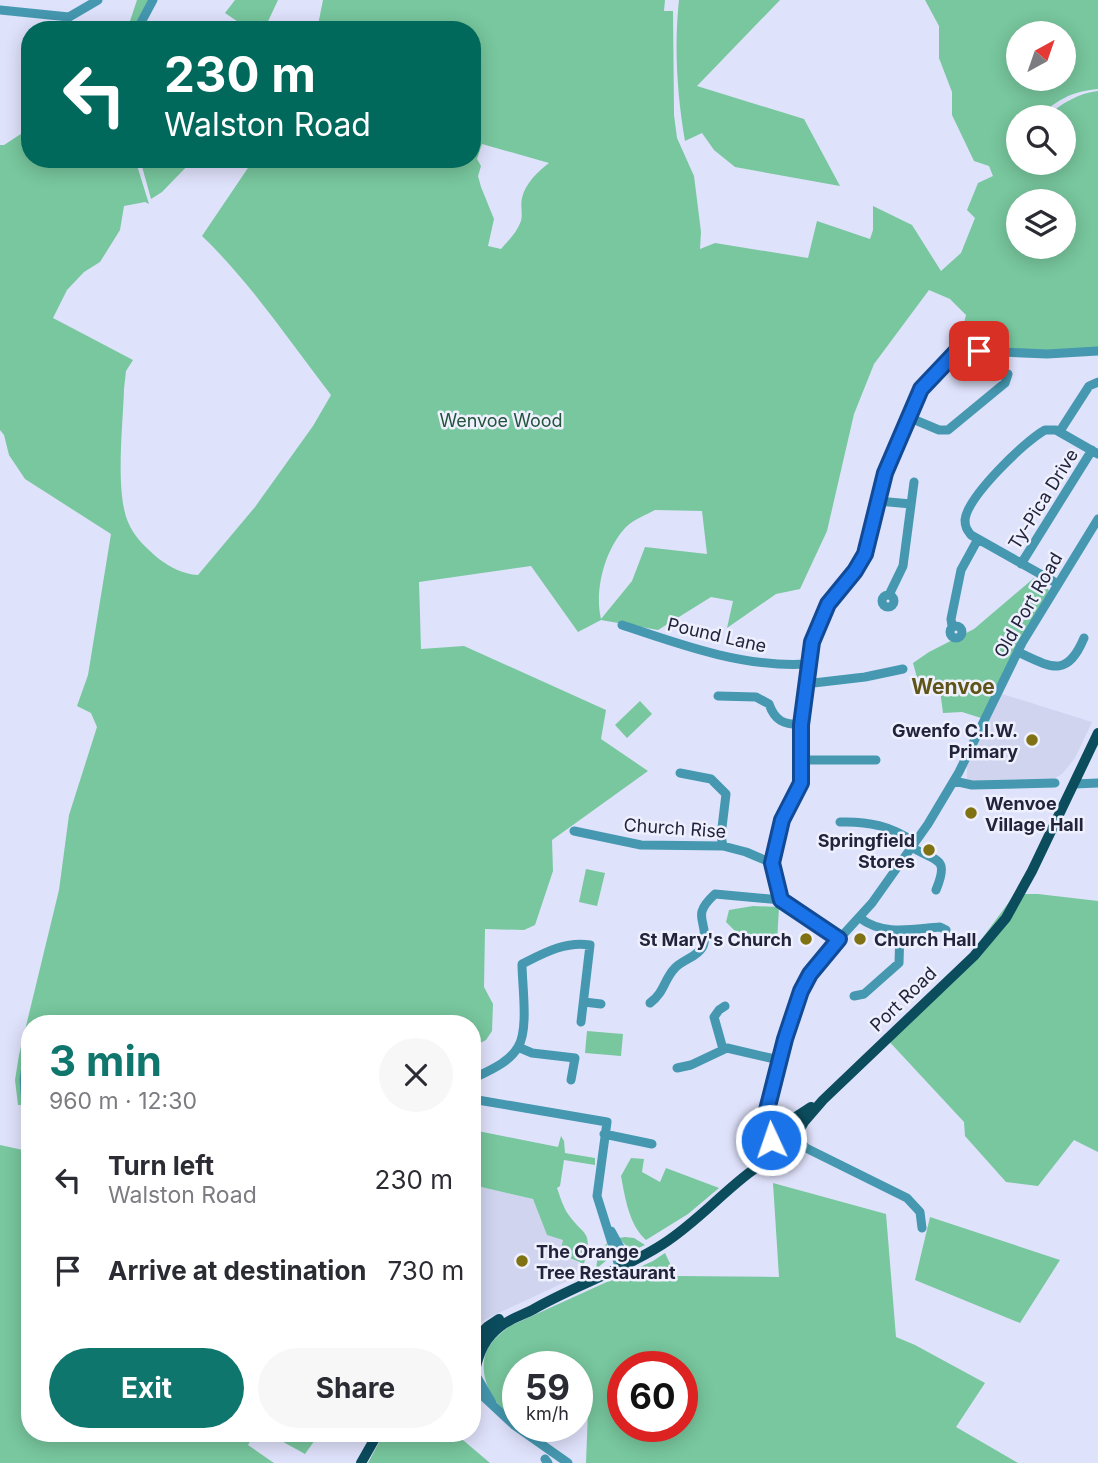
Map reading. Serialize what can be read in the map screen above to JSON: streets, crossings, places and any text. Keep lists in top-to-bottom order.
{
  "streets": {
    "main road": ["Port Road"],
    "street": [
      "Ty-Pica Drive",
      "Old Port Road",
      "Pound Lane",
      "Church Rise"
    ]
  },
  "crossings": [
    ["Old Port Road", "Port Road"]
  ],
  "districts": ["Wenvoe"],
  "parks": ["Wenvoe Wood"],
  "places": [
    "Gwenfo C.I.W. Primary",
    "Wenvoe Village Hall",
    "Springfield Stores",
    "St Mary's Church",
    "Church Hall",
    "The Orange Tree Restaurant"
  ],
  "north": "top right",
  "page": {
    "turn": ["230 m", "Walston Road"],
    "heading": ["3 min", "960 m · 12:30"],
    "list": [
      {
        "name": "Turn left",
        "note": "Walston Road",
        "value": "230 m"
      },
      {
        "name": "Arrive at destination",
        "value": "730 m"
      }
    ],
    "buttons": ["Exit", "Share"],
    "speed": "59 km/h",
    "limit": "60"
  }
}
